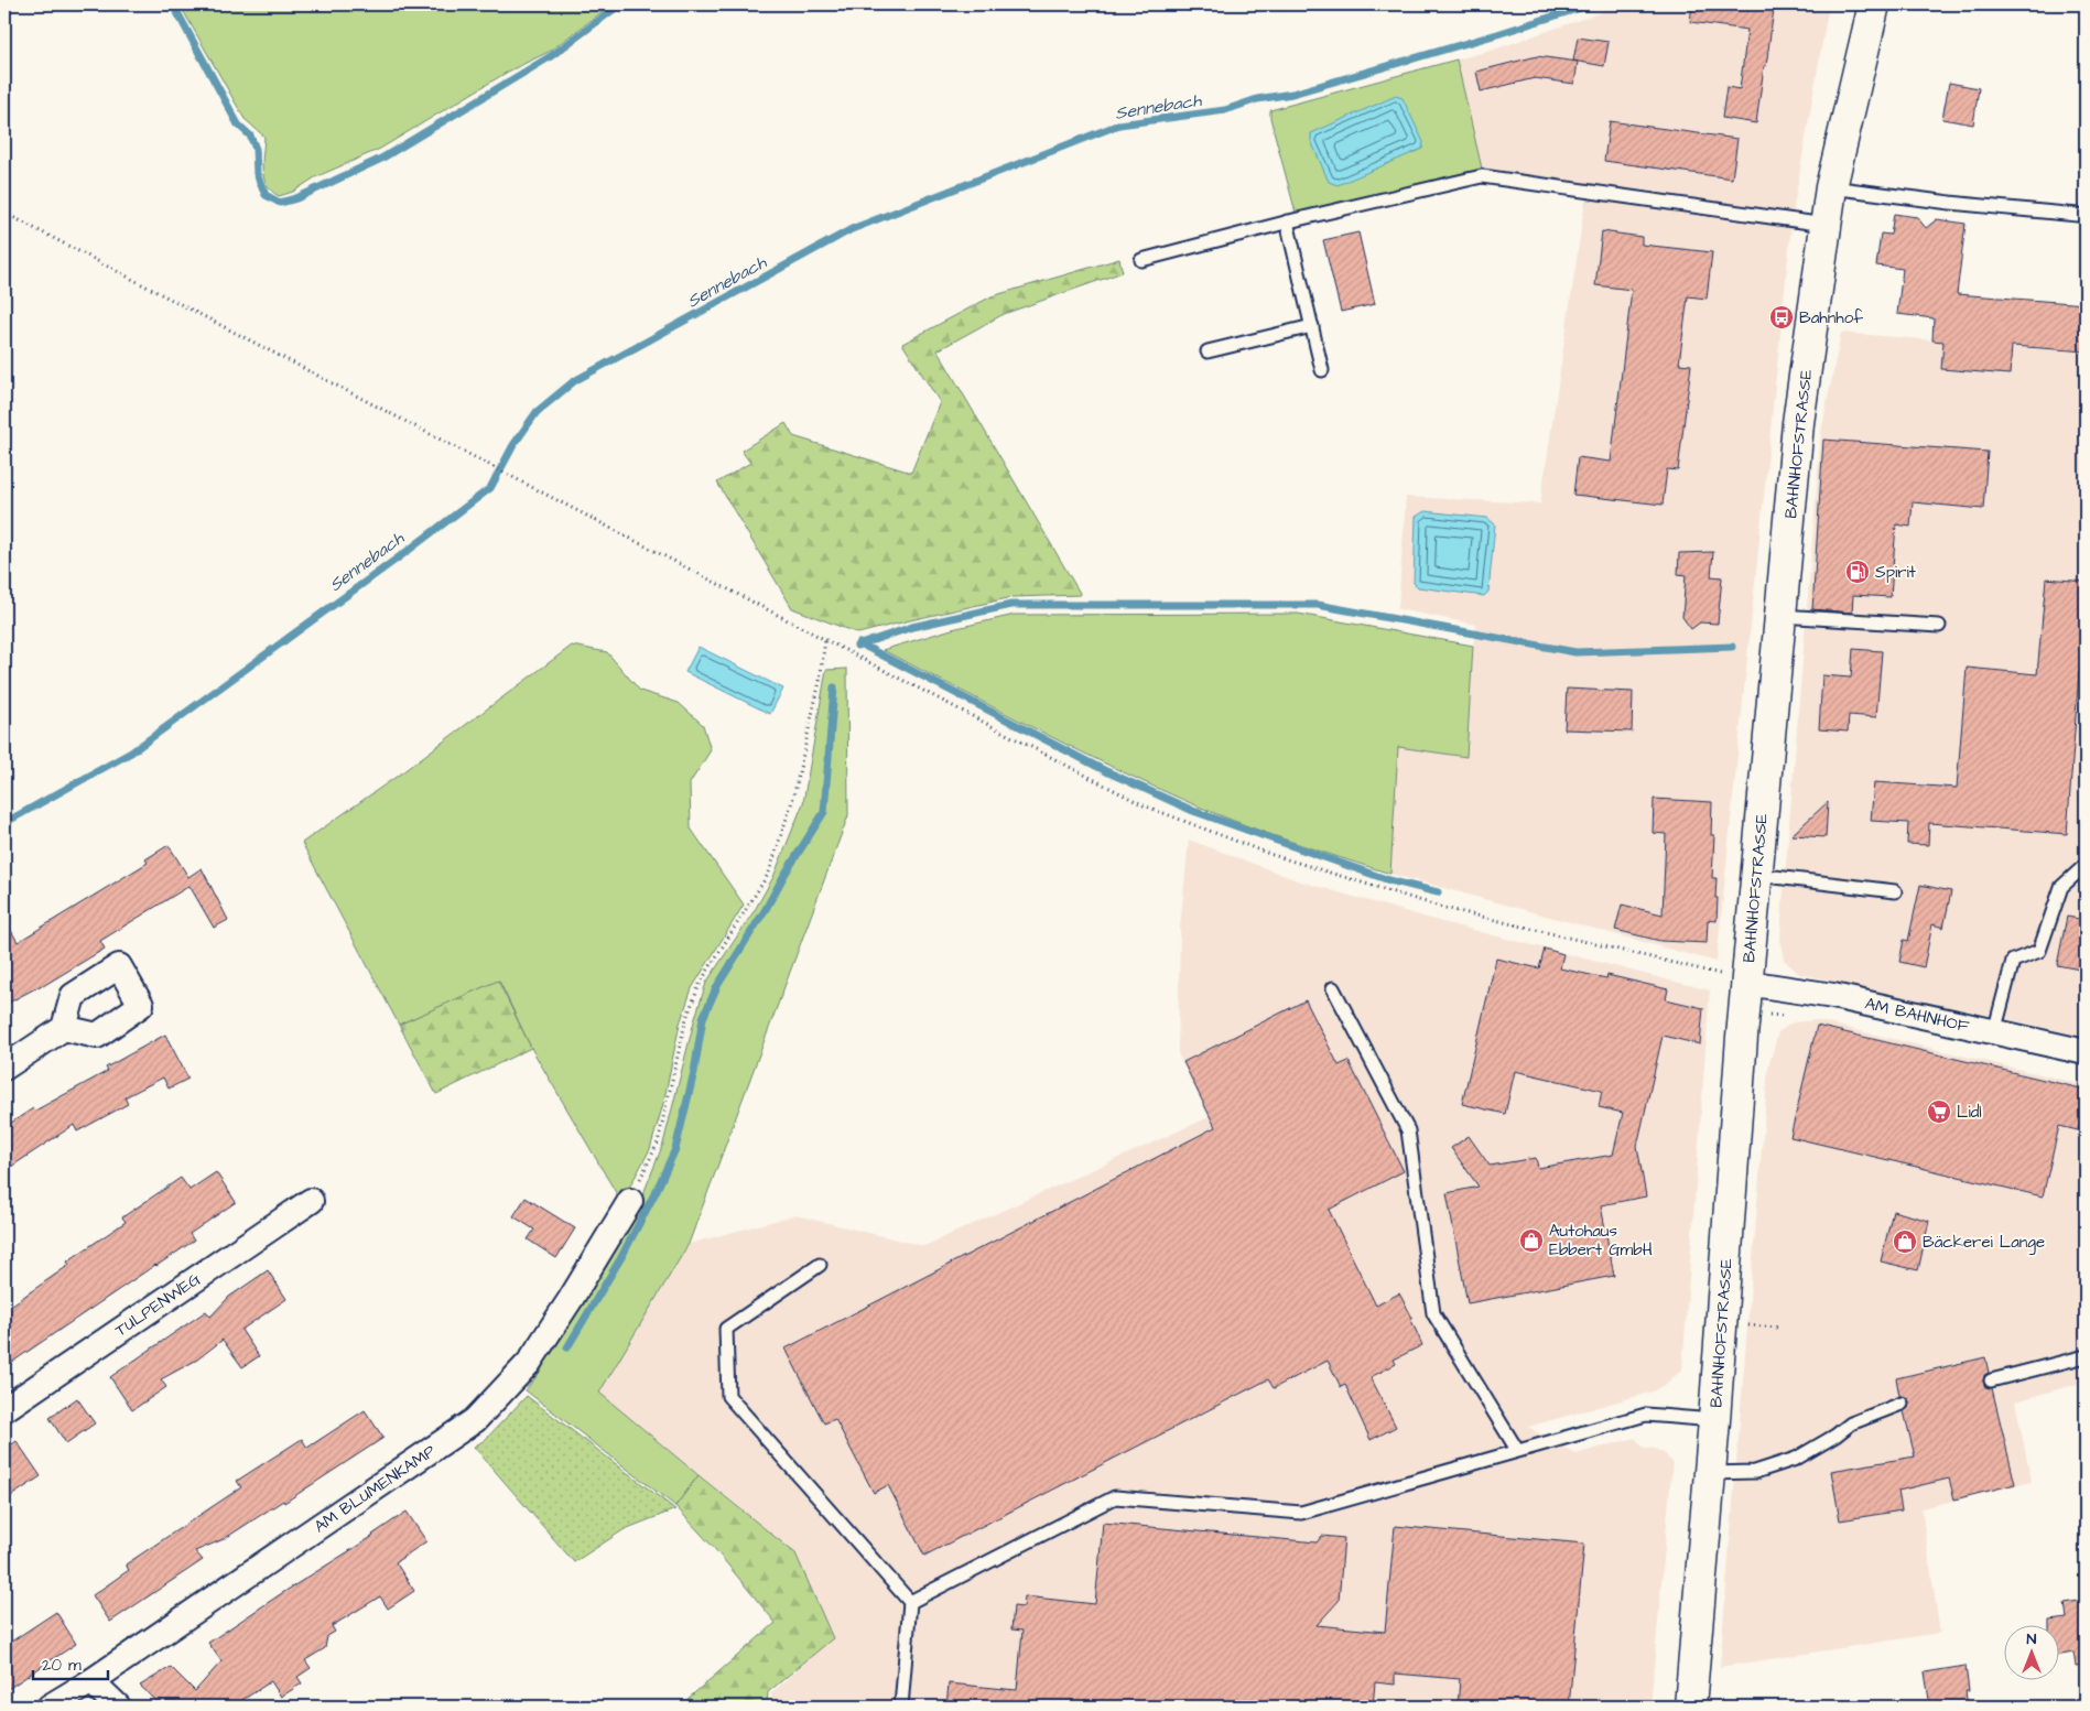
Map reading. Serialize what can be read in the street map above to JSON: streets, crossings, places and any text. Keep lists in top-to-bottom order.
{
  "streets": {
    "main road": ["BAHNHOFSTRASSE"],
    "street": ["AM BAHNHOF", "TULPENWEG", "AM BLUMENKAMP"]
  },
  "crossings": [
    ["BAHNHOFSTRASSE", "AM BAHNHOF"]
  ],
  "water": ["Sennebach"],
  "places": {
    "bus stop": ["Bahnhof"],
    "fuel station": ["Spirit"],
    "supermarket": ["Lidl"],
    "shop": ["Autohaus Ebbert GmbH", "Bäckerei Lange"]
  },
  "scale_bar": "20 m",
  "north": "top"
}
